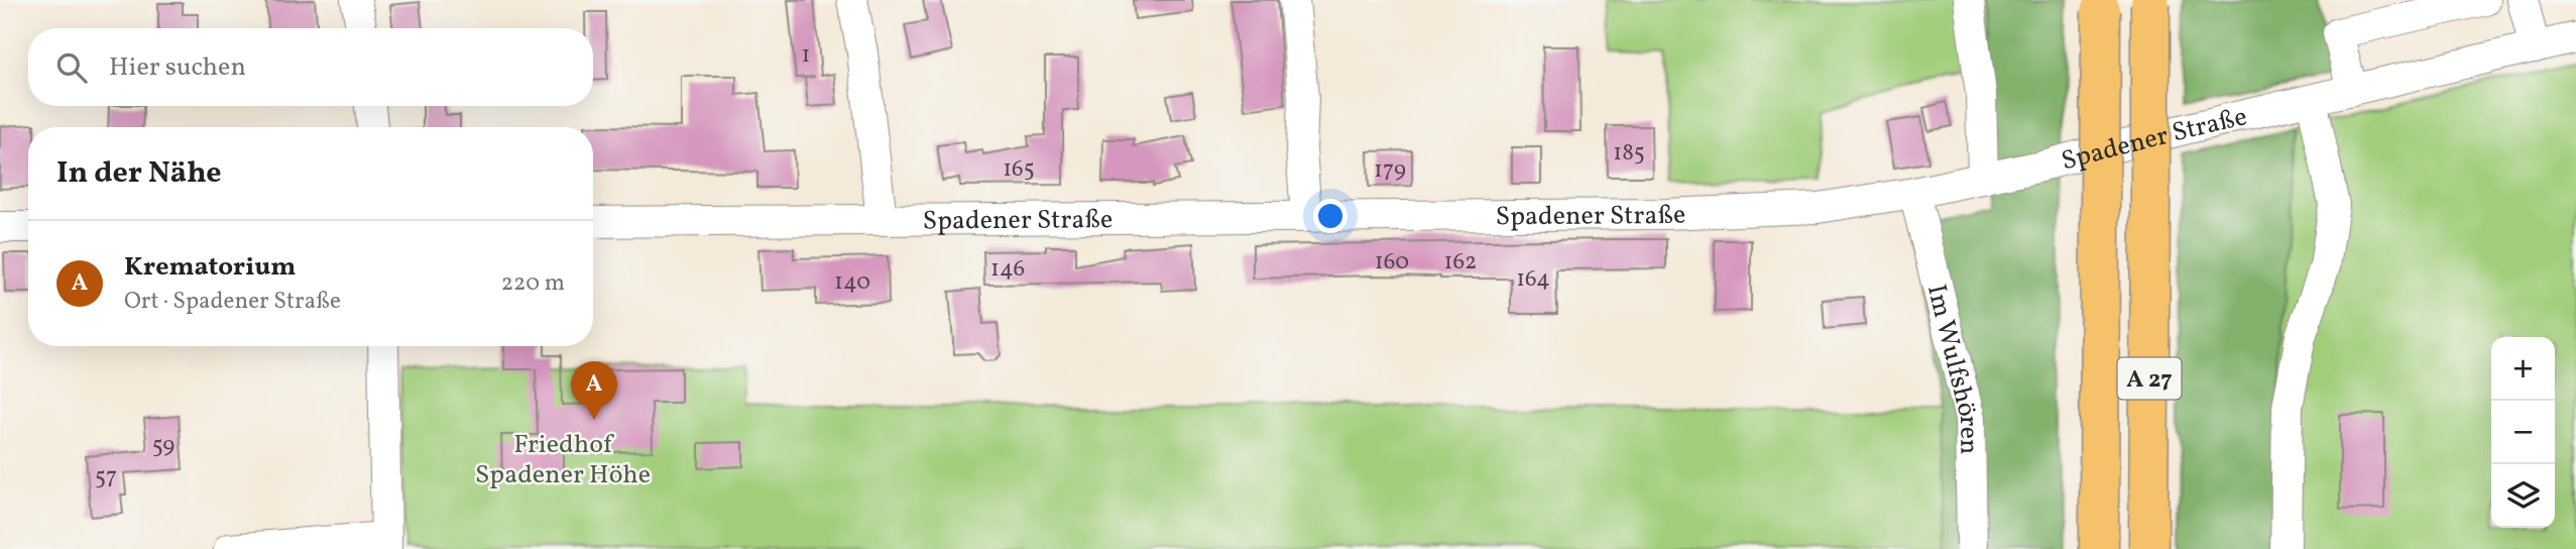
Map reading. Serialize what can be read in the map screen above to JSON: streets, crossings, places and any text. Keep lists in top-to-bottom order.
{
  "streets": {
    "highway": ["A 27"],
    "street": ["Spadener Straße", "Im Wulfshören"]
  },
  "crossings": [
    ["Spadener Straße", "Im Wulfshören"]
  ],
  "parks": ["Friedhof Spadener Höhe"],
  "house_numbers": [
    "1",
    "185",
    "165",
    "179",
    "160",
    "162",
    "146",
    "164",
    "140",
    "59",
    "57"
  ],
  "page": {
    "search": "Hier suchen",
    "heading": "In der Nähe",
    "list": [
      {
        "mark": "A",
        "name": "Krematorium",
        "note": "Ort · Spadener Straße",
        "value": "220 m"
      }
    ],
    "map_buttons": ["+", "−"],
    "pins": "A"
  }
}
